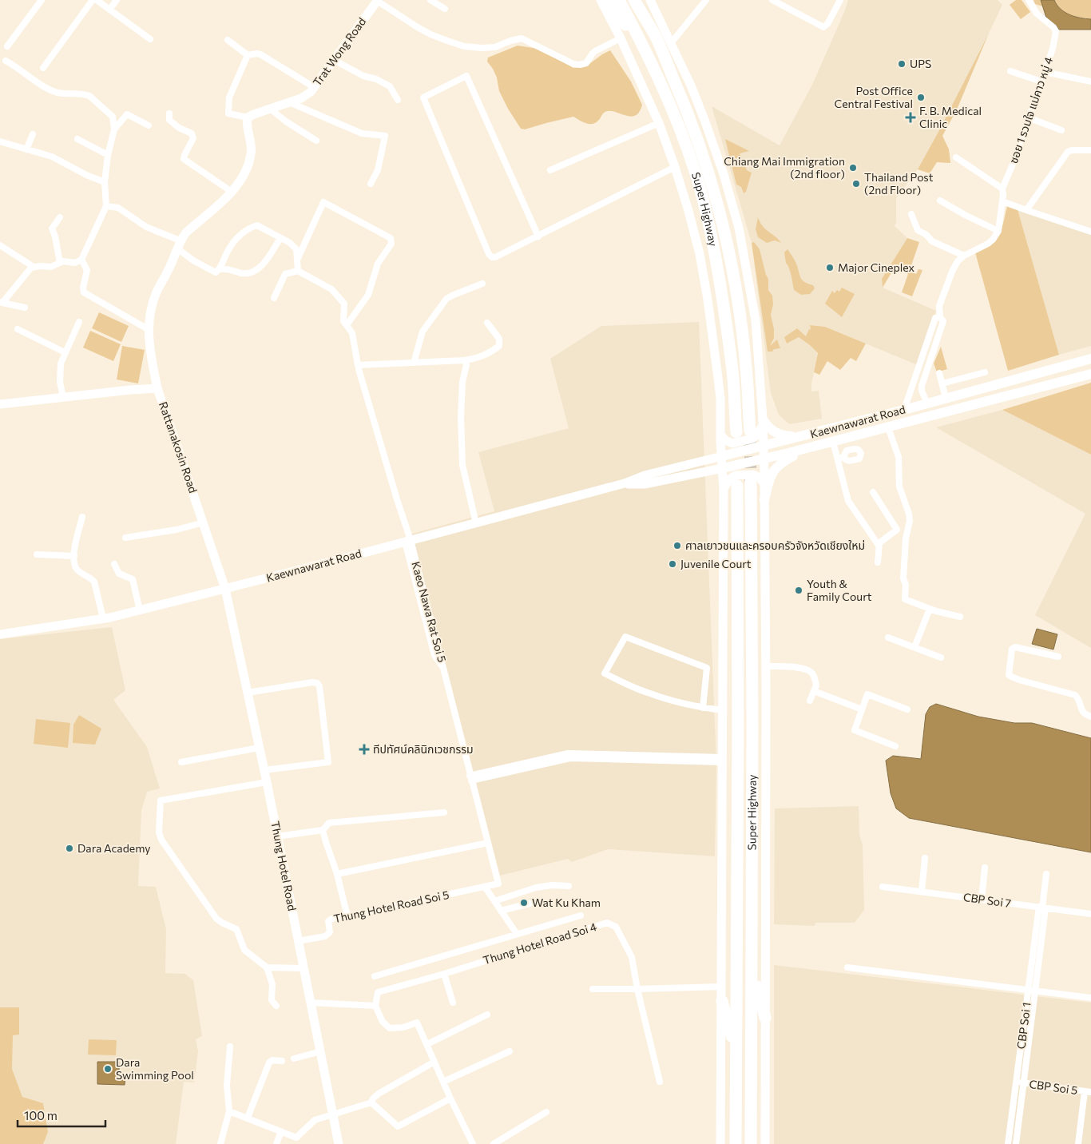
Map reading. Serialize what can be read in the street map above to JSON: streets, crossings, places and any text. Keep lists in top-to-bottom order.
{
  "streets": {
    "highway": ["Super Highway"],
    "main road": [
      "Trat Wong Road",
      "Kaewnawarat Road",
      "Rattanakosin Road",
      "Thung Hotel Road"
    ],
    "street": [
      "ซอย 1 รวมใจ แม่คาว หมู่ 4",
      "Kaeo Nawa Rat Soi 5",
      "CBP Soi 7",
      "Thung Hotel Road Soi 5",
      "Thung Hotel Road Soi 4",
      "CBP Soi 1",
      "CBP Soi 5"
    ]
  },
  "crossings": [
    ["Kaewnawarat Road", "Rattanakosin Road"],
    ["Kaewnawarat Road", "Kaeo Nawa Rat Soi 5"],
    ["Kaewnawarat Road", "Thung Hotel Road"],
    ["Rattanakosin Road", "Thung Hotel Road"],
    ["Thung Hotel Road", "Thung Hotel Road Soi 5"],
    ["CBP Soi 7", "CBP Soi 1"],
    ["CBP Soi 1", "CBP Soi 5"]
  ],
  "places": {
    "other": [
      "UPS",
      "Post Office Central Festival",
      "Chiang Mai Immigration (2nd floor)",
      "Thailand Post (2nd Floor)",
      "Major Cineplex",
      "ศาลเยาวชนและครอบครัวจังหวัดเชียงใหม่",
      "Juvenile Court",
      "Youth & Family Court",
      "Dara Academy",
      "Wat Ku Kham",
      "Dara Swimming Pool"
    ],
    "health": ["F. B. Medical Clinic", "ทีปทัศน์คลินิกเวชกรรม"]
  },
  "scale_bar": "100 m"
}
